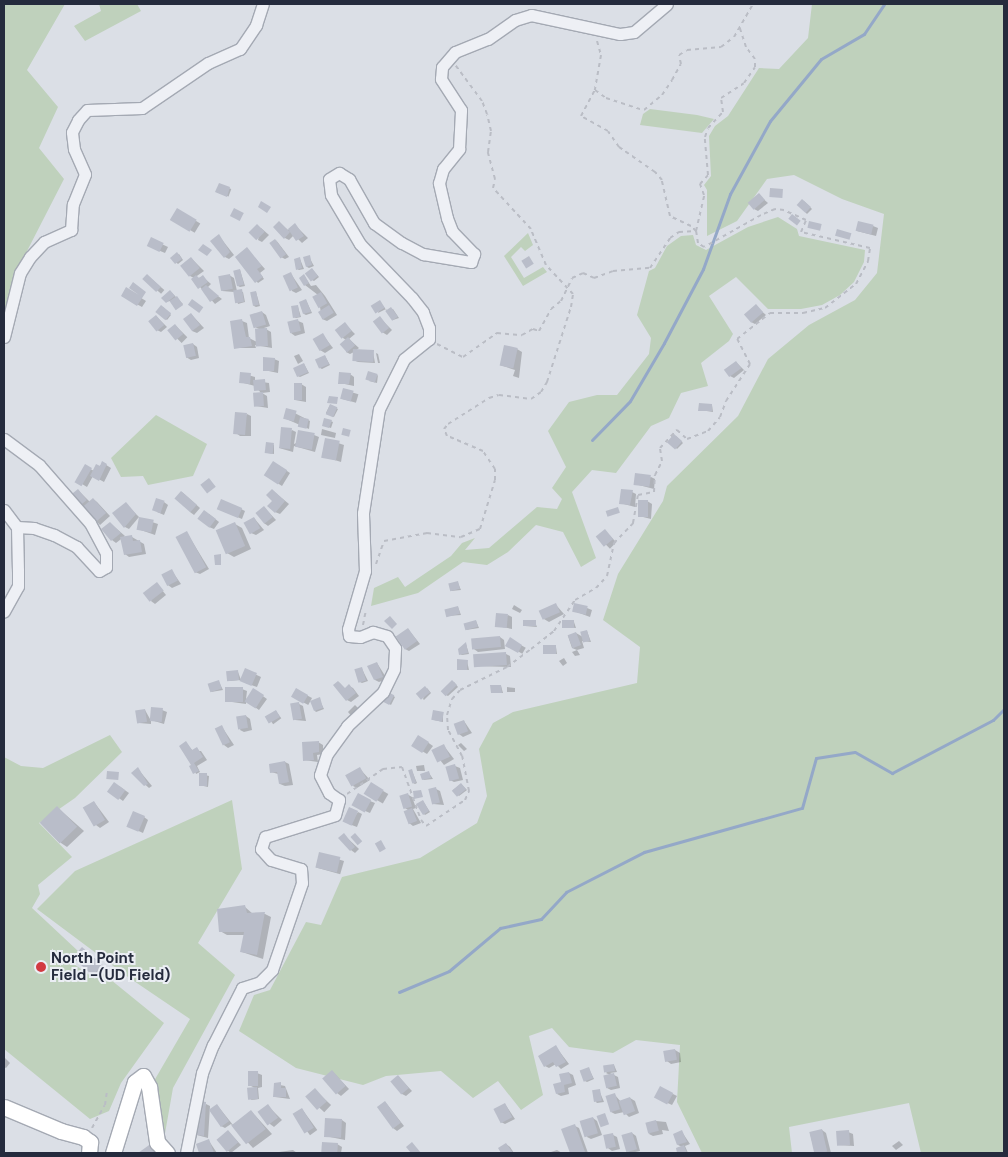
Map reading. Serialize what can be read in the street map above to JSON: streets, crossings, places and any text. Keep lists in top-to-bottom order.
{
  "places": ["North Point Field -(UD Field)"]
}
